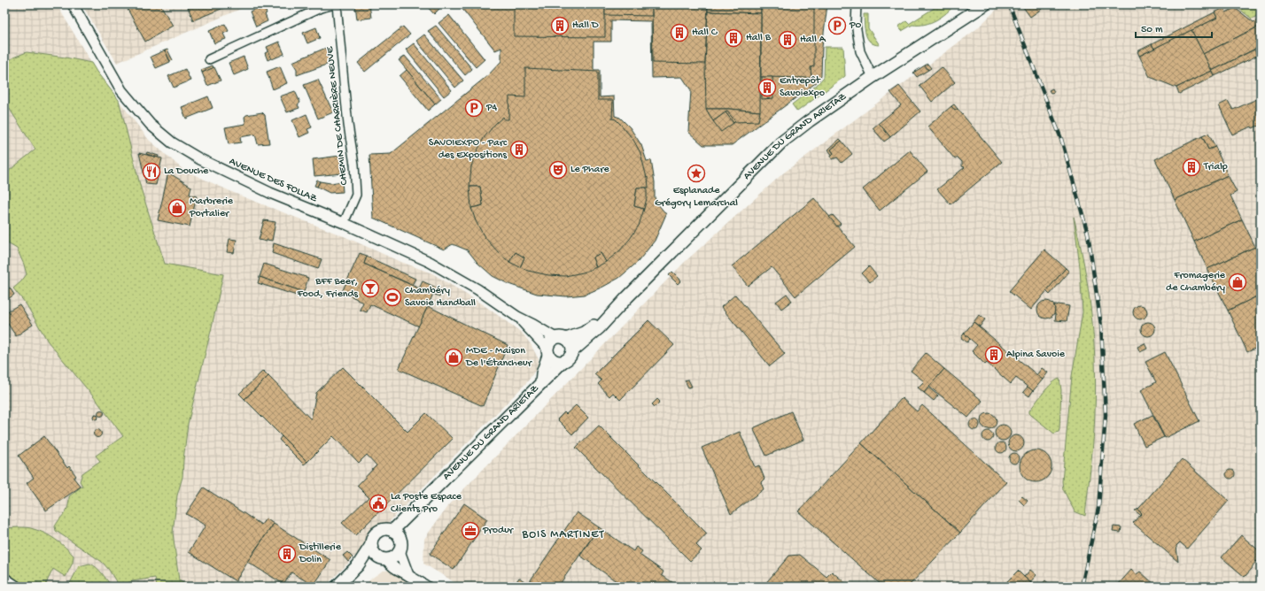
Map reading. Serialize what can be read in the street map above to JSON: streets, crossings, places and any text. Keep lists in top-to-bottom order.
{
  "streets": {
    "main road": ["AVENUE DU GRAND ARIETAZ"],
    "street": ["CHEMIN DE CHARRIÈRE NEUVE", "AVENUE DES FOLLAZ"]
  },
  "crossings": [
    ["CHEMIN DE CHARRIÈRE NEUVE", "AVENUE DES FOLLAZ"],
    ["AVENUE DU GRAND ARIETAZ", "AVENUE DES FOLLAZ"]
  ],
  "districts": ["BOIS MARTINET"],
  "places": {
    "building": [
      "Hall D",
      "Hall C",
      "Hall B",
      "Hall A",
      "Entrepôt Savoiexpo",
      "SAVOIEXPO - Parc des Expositions",
      "Trialp",
      "Alpina Savoie",
      "Distillerie Dolin"
    ],
    "parking": ["P0", "P4"],
    "theatre": ["Le Phare"],
    "restaurant": ["La Douche"],
    "place": ["Esplanade Grégory Lemarchal"],
    "shop": ["Marbrerie Portalier", "Fromagerie de Chambéry", "MDE - Maison De l'Étancheur"],
    "bar": ["BFF Beer, Food, Friends"],
    "sports": ["Chambéry Savoie Handball"],
    "public building": ["La Poste Espace Clients Pro"],
    "office": ["Produr"]
  },
  "scale_bar": "50 m"
}
